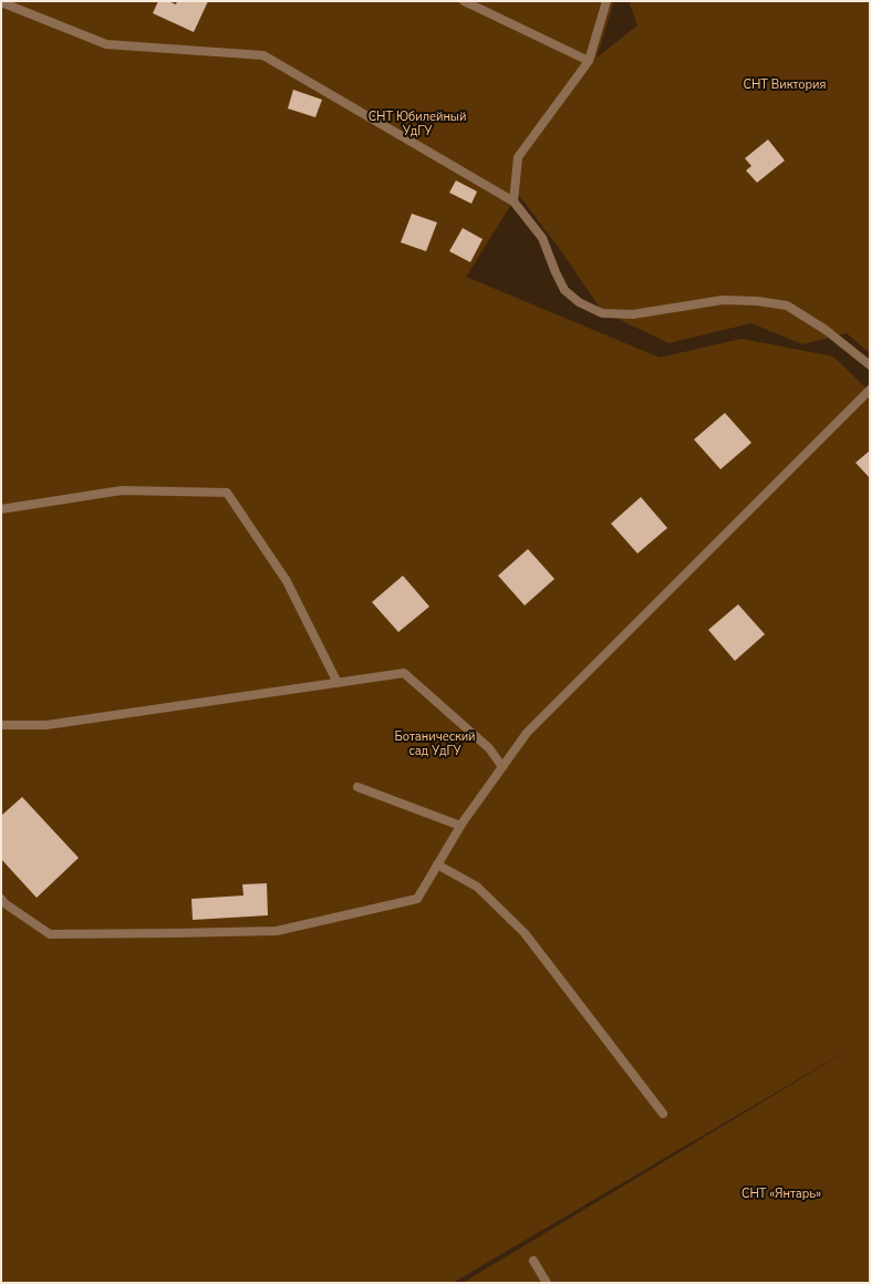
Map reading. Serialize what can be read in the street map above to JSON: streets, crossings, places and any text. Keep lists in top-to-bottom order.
{
  "parks": [
    "СНТ Виктория",
    "СНТ Юбилейный УдГУ",
    "Ботанический сад УдГУ",
    "СНТ «Янтарь»"
  ]
}
